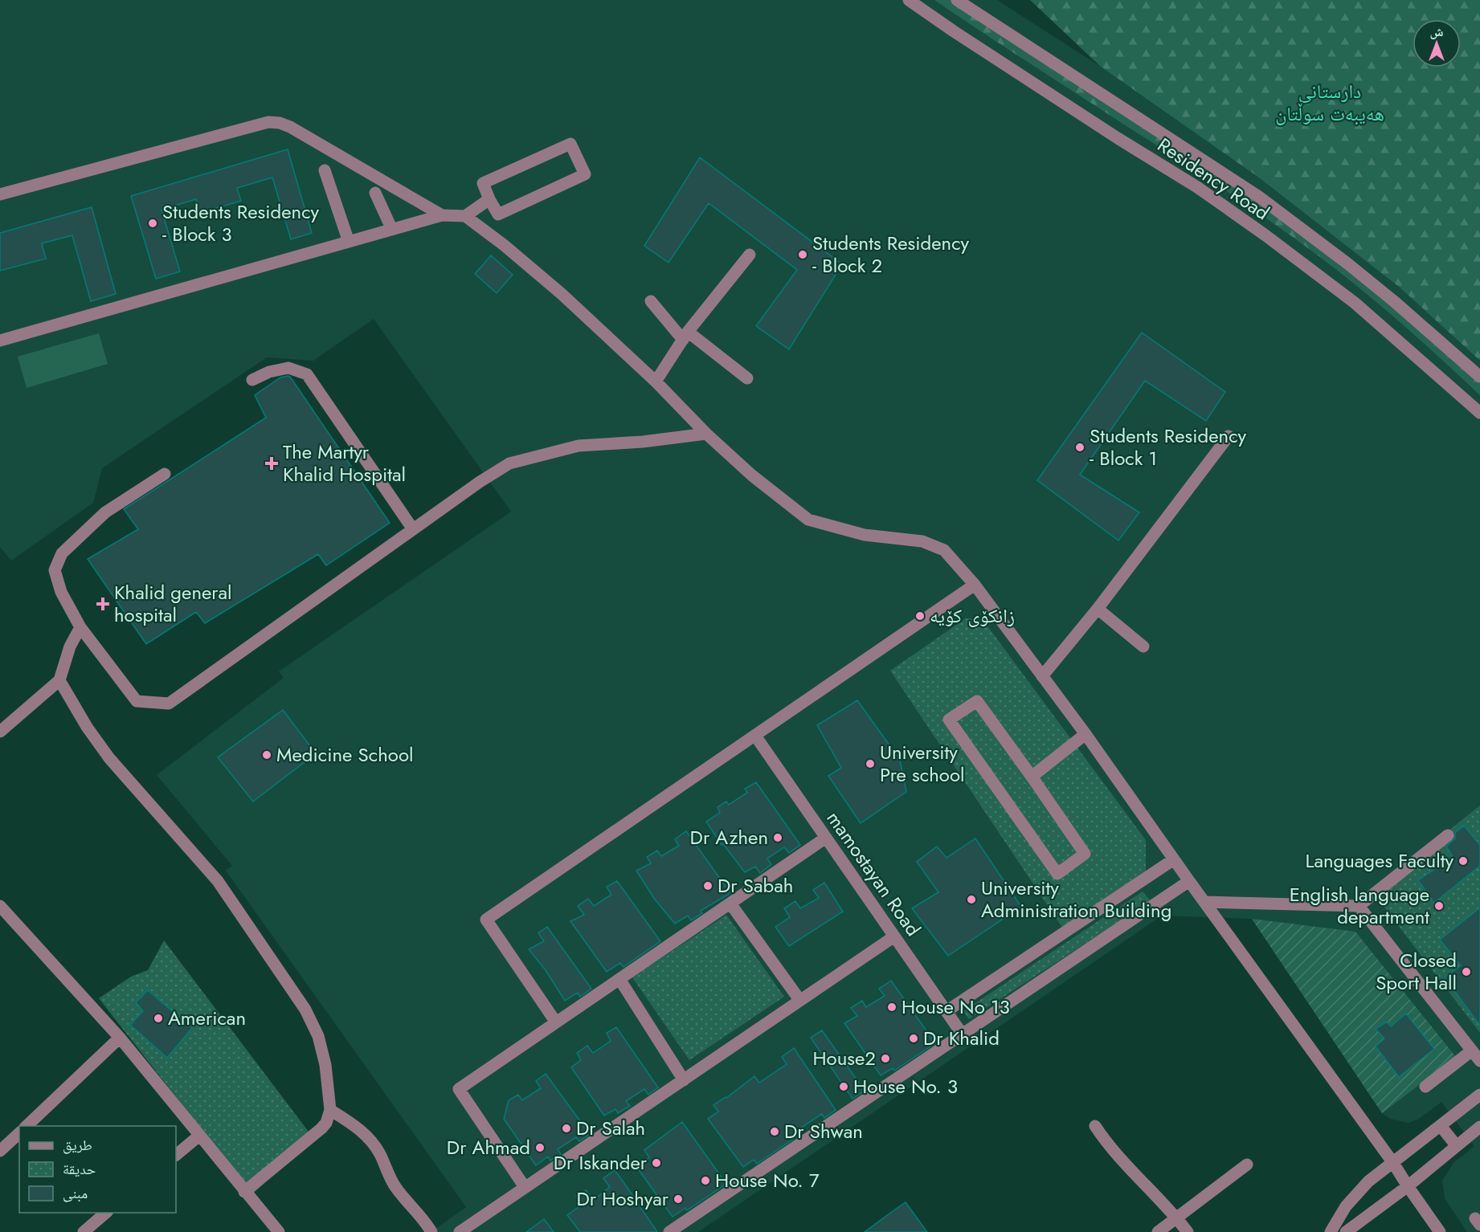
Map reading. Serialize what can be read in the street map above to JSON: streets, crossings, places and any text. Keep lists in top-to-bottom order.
{
  "streets": {
    "street": ["Residency Road", "mamostayan Road"]
  },
  "parks": ["دارستانی هەیبەت سوڵتان"],
  "places": {
    "other": [
      "Students Residency - Block 3",
      "Students Residency - Block 2",
      "Students Residency - Block 1",
      "زانکۆی کۆیە",
      "Medicine School",
      "University Pre school",
      "Dr Azhen",
      "Languages Faculty",
      "Dr Sabah",
      "University Administration Building",
      "English language department",
      "Closed Sport Hall",
      "House No 13",
      "American",
      "Dr Khalid",
      "House2",
      "House No. 3",
      "Dr Salah",
      "Dr Shwan",
      "Dr Ahmad",
      "Dr Iskander",
      "House No. 7",
      "Dr Hoshyar"
    ],
    "health": ["The Martyr Khalid Hospital", "Khalid general hospital"]
  },
  "legend": ["طريق", "حديقة", "مبنى"],
  "north": "top"
}
